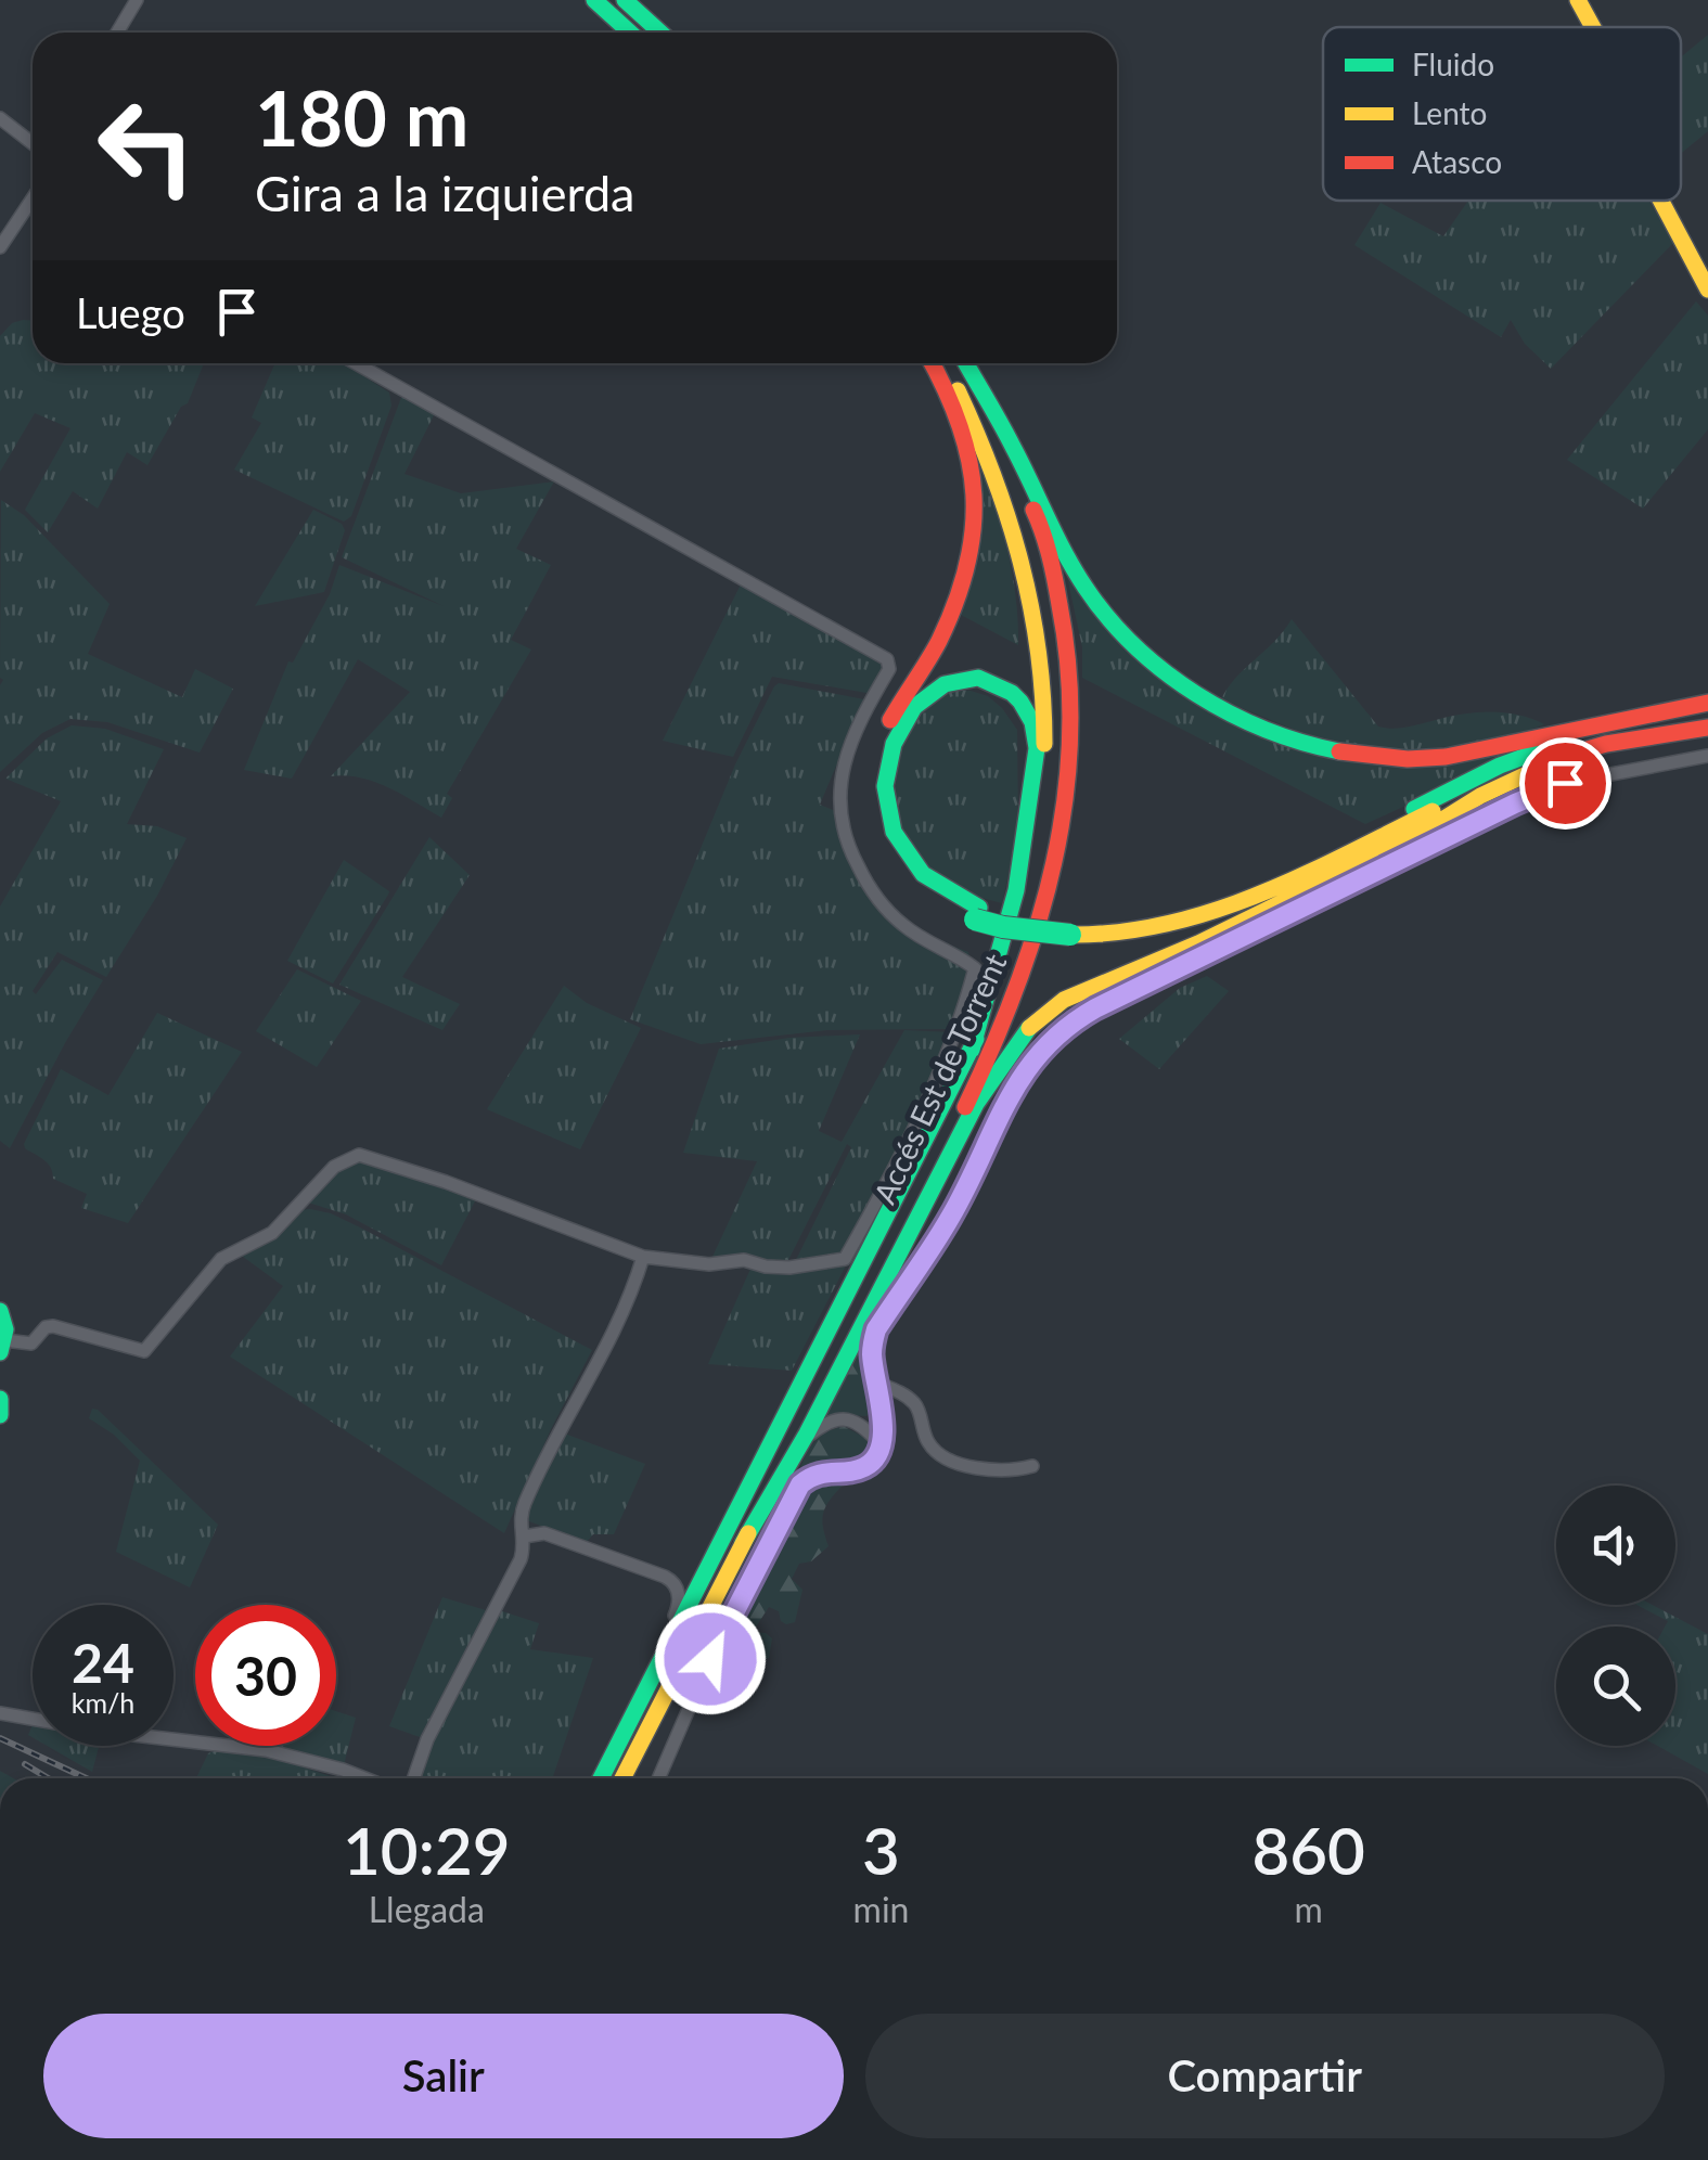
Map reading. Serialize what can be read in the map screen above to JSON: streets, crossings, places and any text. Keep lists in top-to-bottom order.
{
  "streets": {
    "main road": ["Accés Est de Torrent"]
  },
  "legend": ["Fluido", "Lento", "Atasco"],
  "page": {
    "turn": ["180 m", "Gira a la izquierda"],
    "then": "Luego",
    "speed": "24 km/h",
    "limit": "30",
    "eta": [
      "10:29",
      "Llegada",
      "3",
      "min",
      "860",
      "m"
    ],
    "buttons": ["Salir", "Compartir"]
  }
}
